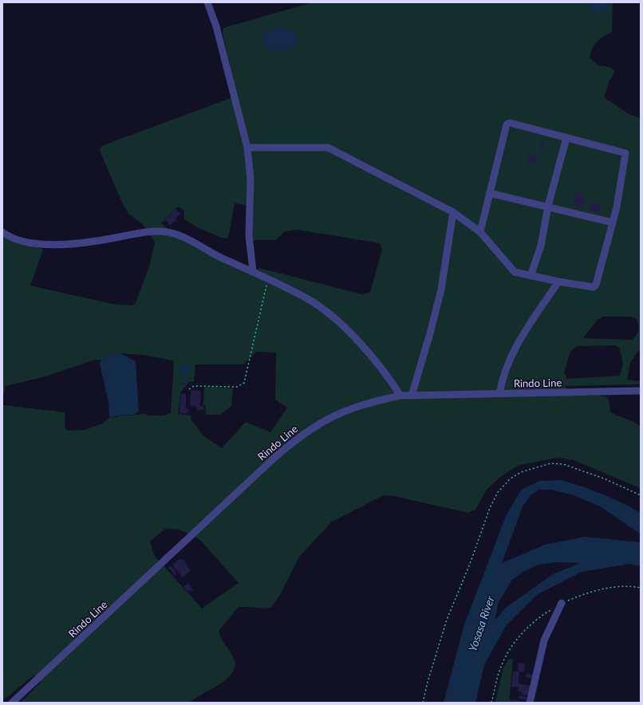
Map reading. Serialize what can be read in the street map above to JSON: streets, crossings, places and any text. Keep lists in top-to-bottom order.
{
  "streets": {
    "street": ["Rindo Line"]
  },
  "water": ["Yosasa River"]
}
